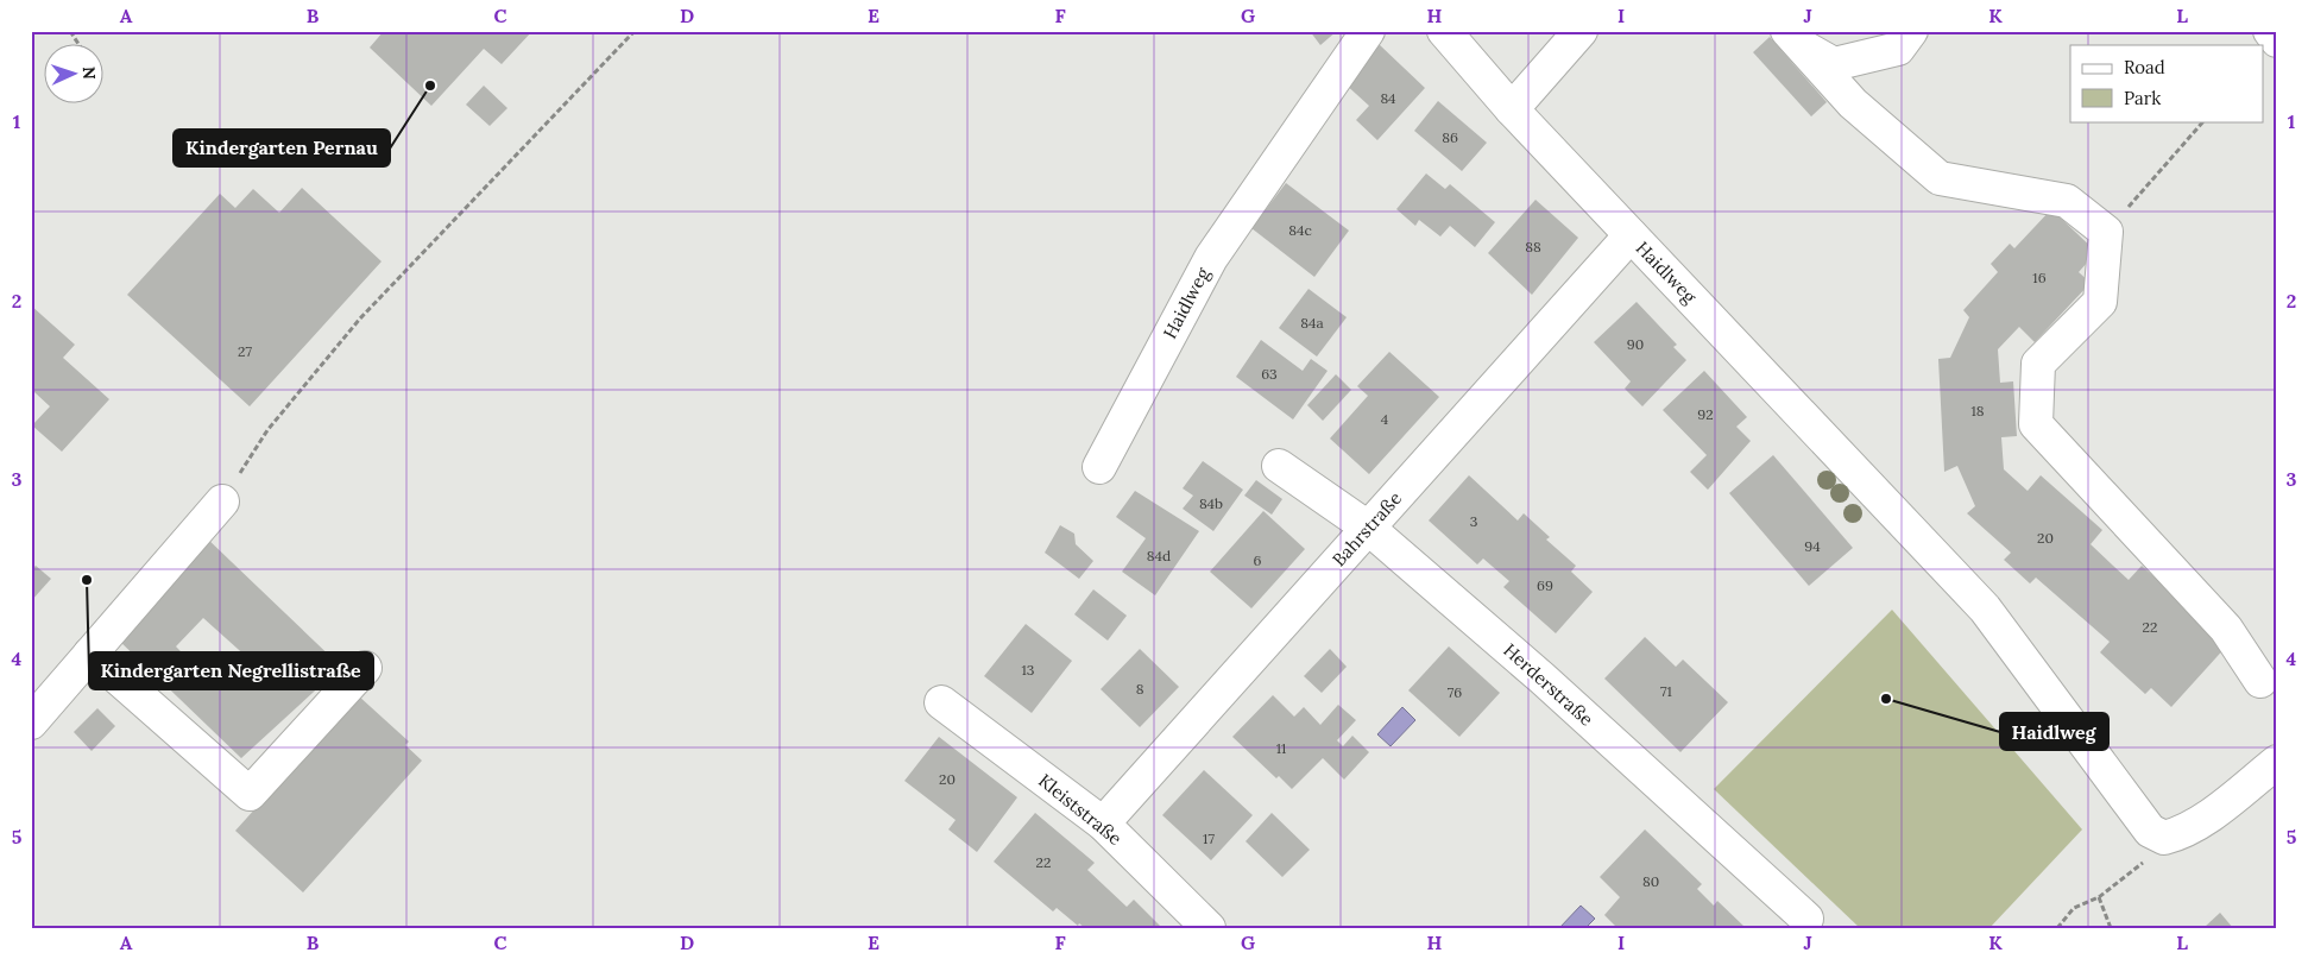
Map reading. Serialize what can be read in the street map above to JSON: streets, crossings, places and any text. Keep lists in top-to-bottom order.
{
  "streets": {
    "street": [
      "Haidlweg",
      "Bahrstraße",
      "Herderstraße",
      "Kleiststraße"
    ]
  },
  "crossings": [
    ["Haidlweg", "Bahrstraße"],
    ["Bahrstraße", "Herderstraße"],
    ["Bahrstraße", "Kleiststraße"]
  ],
  "places": ["Kindergarten Pernau", "Kindergarten Negrellistraße", "Haidlweg"],
  "house_numbers": [
    "84",
    "86",
    "84c",
    "88",
    "16",
    "84a",
    "90",
    "27",
    "63",
    "18",
    "92",
    "4",
    "84b",
    "3",
    "20",
    "94",
    "84d",
    "6",
    "69",
    "22",
    "13",
    "8",
    "71",
    "76",
    "11",
    "20",
    "17",
    "22",
    "80"
  ],
  "legend": ["Road", "Park"],
  "north": "right",
  "grid": {
    "columns": [
      "A",
      "B",
      "C",
      "D",
      "E",
      "F",
      "G",
      "H",
      "I",
      "J",
      "K",
      "L"
    ],
    "rows": [
      "1",
      "2",
      "3",
      "4",
      "5"
    ]
  }
}
